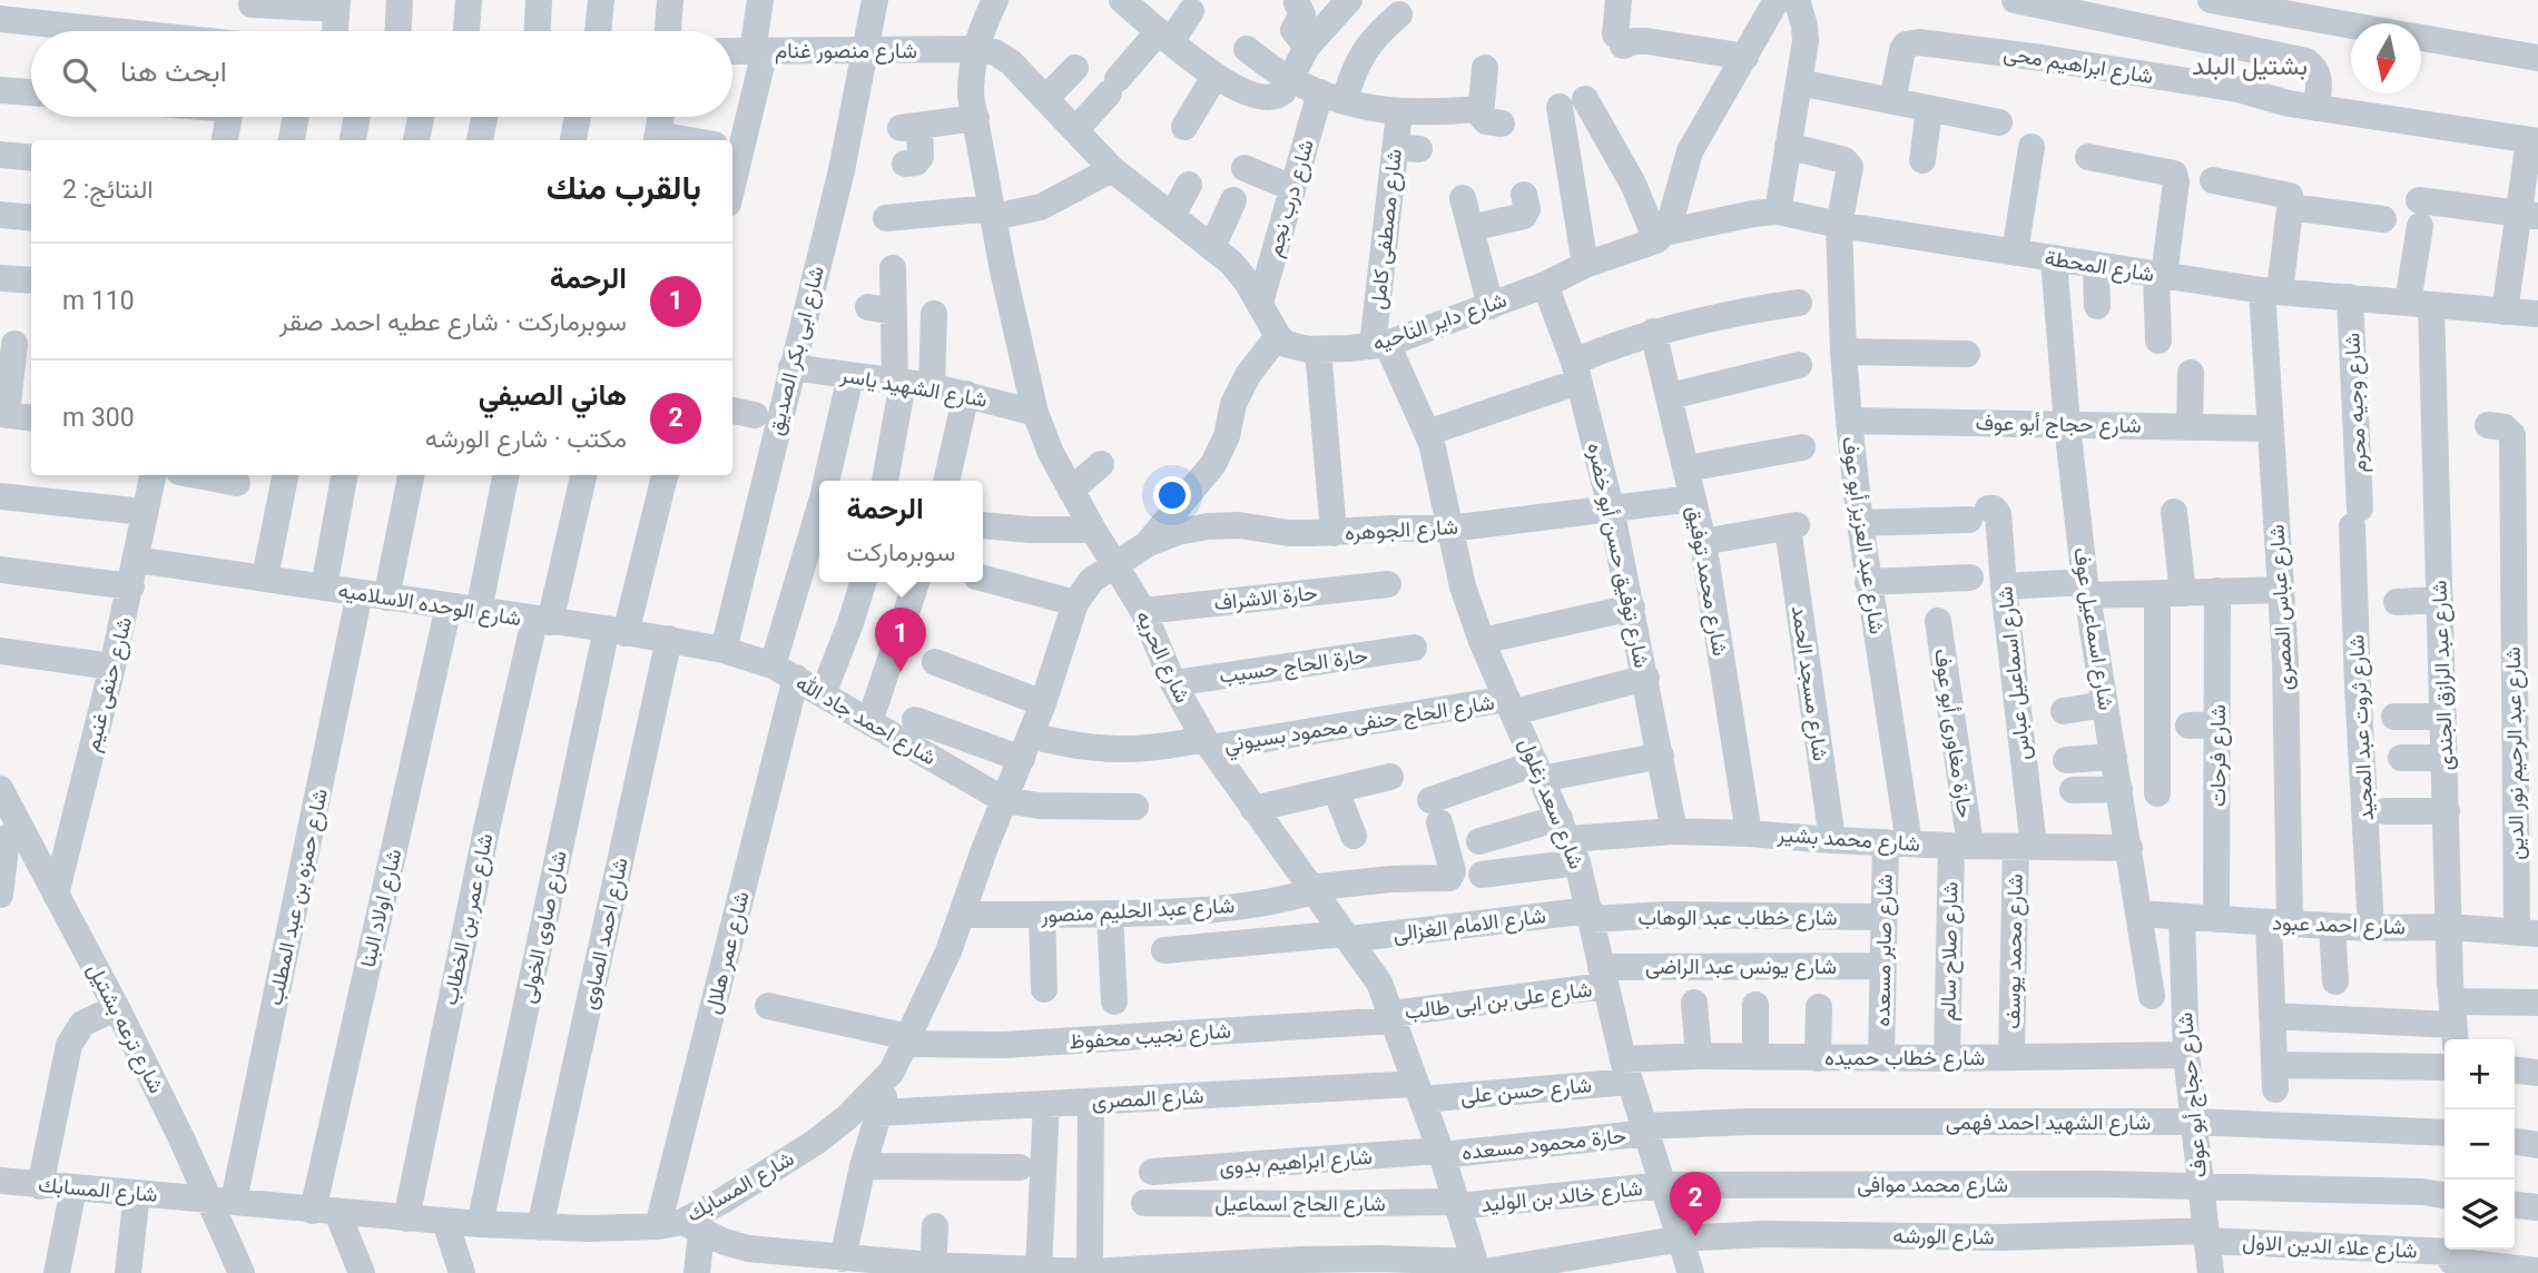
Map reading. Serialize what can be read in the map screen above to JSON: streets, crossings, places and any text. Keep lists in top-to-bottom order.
{
  "streets": {
    "street": [
      "شارع منصور غنام",
      "شارع ابراهيم محى",
      "شارع درب نجم",
      "شارع مصطفى كامل",
      "شارع المحطة",
      "شارع داير الناحيه",
      "شارع ابى بكر الصديق",
      "شارع الشهيد ياسر",
      "شارع وجيه محرم",
      "شارع حجاج أبو عوف",
      "شارع الجوهره",
      "شارع عبد العزيز أبو عوف",
      "شارع توفيق حسن أبو خضره",
      "شارع محمد توفيق",
      "حارة الاشراف",
      "شارع الوحده الاسلاميه",
      "شارع عباس المصرى",
      "شارع اسماعيل عوف",
      "شارع الحريه",
      "حارة الحاج حسيب",
      "شارع اسماعيل عباس",
      "شارع عبد الرازق الجندى",
      "شارع مسجد الحمد",
      "شارع حنفى غنيم",
      "شارع احمد جاد الله",
      "شارع الحاج حنفى محمود بسيوني",
      "شارع ثروت عبد المجيد",
      "حارة مغاورى أبو عوف",
      "شارع عبد الرحيم نور الدين",
      "شارع فرحات",
      "شارع سعد زغلول",
      "شارع محمد بشير",
      "شارع حمزه بن عبد المطلب",
      "شارع اولاد البنا",
      "شارع عبد الحليم منصور",
      "شارع خطاب عبد الوهاب",
      "شارع عمر بن الخطاب",
      "شارع الامام الغزالى",
      "شارع احمد عبود",
      "شارع صاوى الخولى",
      "شارع احمد الصاوى",
      "شارع صابر مسعده",
      "شارع صلاح سالم",
      "شارع محمد يوسف",
      "شارع عمر هلال",
      "شارع يونس عبد الراضى",
      "شارع على بن ابى طالب",
      "شارع ترعه بشتيل",
      "شارع نجيب محفوظ",
      "شارع خطاب حميده",
      "شارع حسن على",
      "شارع المصرى",
      "شارع الشهيد احمد فهمى",
      "حارة محمود مسعده",
      "شارع ابراهيم بدوى",
      "شارع محمد موافى",
      "شارع المسابك",
      "شارع خالد بن الوليد",
      "شارع الحاج اسماعيل",
      "شارع الورشه",
      "شارع علاء الدين الاول"
    ]
  },
  "crossings": [
    ["شارع منصور غنام", "شارع ابى بكر الصديق"],
    ["شارع منصور غنام", "شارع الحريه"],
    ["شارع مصطفى كامل", "شارع داير الناحيه"],
    ["شارع مصطفى كامل", "شارع سعد زغلول"],
    ["شارع المحطة", "شارع داير الناحيه"],
    ["شارع المحطة", "شارع وجيه محرم"],
    ["شارع المحطة", "شارع عبد العزيز أبو عوف"],
    ["شارع المحطة", "شارع عباس المصرى"],
    ["شارع المحطة", "شارع اسماعيل عوف"],
    ["شارع المحطة", "شارع عبد الرازق الجندى"],
    ["شارع داير الناحيه", "شارع توفيق حسن أبو خضره"],
    ["شارع داير الناحيه", "شارع سعد زغلول"],
    ["شارع ابى بكر الصديق", "شارع الشهيد ياسر"],
    ["شارع ابى بكر الصديق", "شارع الوحده الاسلاميه"],
    ["شارع ابى بكر الصديق", "شارع احمد جاد الله"],
    ["شارع الشهيد ياسر", "شارع الحريه"],
    ["شارع الشهيد ياسر", "شارع عمر هلال"],
    ["شارع وجيه محرم", "شارع ثروت عبد المجيد"],
    ["شارع حجاج أبو عوف", "شارع عبد العزيز أبو عوف"],
    ["شارع حجاج أبو عوف", "شارع عباس المصرى"],
    ["شارع حجاج أبو عوف", "شارع اسماعيل عوف"],
    ["شارع حجاج أبو عوف", "شارع احمد عبود"],
    ["شارع حجاج أبو عوف", "شارع خطاب حميده"],
    ["شارع حجاج أبو عوف", "شارع الشهيد احمد فهمى"],
    ["شارع حجاج أبو عوف", "شارع محمد موافى"],
    ["شارع حجاج أبو عوف", "شارع الورشه"],
    ["شارع حجاج أبو عوف", "شارع علاء الدين الاول"],
    ["شارع الجوهره", "شارع توفيق حسن أبو خضره"],
    ["شارع الجوهره", "شارع محمد توفيق"],
    ["شارع الجوهره", "شارع الحريه"],
    ["شارع الجوهره", "شارع سعد زغلول"],
    ["شارع الجوهره", "شارع المسابك"],
    ["شارع عبد العزيز أبو عوف", "شارع اسماعيل عباس"],
    ["شارع عبد العزيز أبو عوف", "شارع محمد بشير"],
    ["شارع عبد العزيز أبو عوف", "شارع صابر مسعده"],
    ["شارع توفيق حسن أبو خضره", "شارع الحاج حنفى محمود بسيوني"],
    ["شارع توفيق حسن أبو خضره", "شارع محمد بشير"],
    ["شارع محمد توفيق", "شارع مسجد الحمد"],
    ["شارع محمد توفيق", "شارع محمد بشير"],
    ["حارة الاشراف", "شارع الحريه"],
    ["شارع الوحده الاسلاميه", "شارع حنفى غنيم"],
    ["شارع الوحده الاسلاميه", "شارع احمد جاد الله"],
    ["شارع الوحده الاسلاميه", "شارع حمزه بن عبد المطلب"],
    ["شارع الوحده الاسلاميه", "شارع اولاد البنا"],
    ["شارع الوحده الاسلاميه", "شارع عمر بن الخطاب"],
    ["شارع الوحده الاسلاميه", "شارع صاوى الخولى"],
    ["شارع الوحده الاسلاميه", "شارع احمد الصاوى"],
    ["شارع عباس المصرى", "شارع احمد عبود"],
    ["شارع اسماعيل عوف", "شارع محمد بشير"],
    ["شارع اسماعيل عوف", "شارع احمد عبود"],
    ["شارع الحريه", "حارة الحاج حسيب"],
    ["شارع الحريه", "شارع الحاج حنفى محمود بسيوني"],
    ["شارع الحريه", "شارع عبد الحليم منصور"],
    ["شارع الحريه", "شارع الامام الغزالى"],
    ["شارع الحريه", "شارع على بن ابى طالب"],
    ["شارع الحريه", "شارع نجيب محفوظ"],
    ["شارع الحريه", "شارع حسن على"],
    ["شارع الحريه", "شارع المصرى"],
    ["شارع الحريه", "حارة محمود مسعده"],
    ["شارع الحريه", "شارع ابراهيم بدوى"],
    ["شارع الحريه", "شارع المسابك"],
    ["شارع الحريه", "شارع خالد بن الوليد"],
    ["شارع الحريه", "شارع الحاج اسماعيل"],
    ["شارع الحريه", "شارع الورشه"],
    ["شارع اسماعيل عباس", "شارع محمد بشير"],
    ["شارع اسماعيل عباس", "شارع محمد يوسف"],
    ["شارع عبد الرازق الجندى", "شارع احمد عبود"],
    ["شارع مسجد الحمد", "شارع محمد بشير"],
    ["شارع حنفى غنيم", "شارع ترعه بشتيل"],
    ["شارع احمد جاد الله", "شارع عمر هلال"],
    ["شارع احمد جاد الله", "شارع المسابك"],
    ["شارع الحاج حنفى محمود بسيوني", "شارع سعد زغلول"],
    ["شارع الحاج حنفى محمود بسيوني", "شارع المسابك"],
    ["شارع ثروت عبد المجيد", "شارع احمد عبود"],
    ["حارة مغاورى أبو عوف", "شارع محمد بشير"],
    ["حارة مغاورى أبو عوف", "شارع صلاح سالم"],
    ["شارع عبد الرحيم نور الدين", "شارع احمد عبود"],
    ["شارع فرحات", "شارع احمد عبود"],
    ["شارع سعد زغلول", "شارع محمد بشير"],
    ["شارع سعد زغلول", "شارع عبد الحليم منصور"],
    ["شارع سعد زغلول", "شارع خطاب عبد الوهاب"],
    ["شارع سعد زغلول", "شارع الامام الغزالى"],
    ["شارع سعد زغلول", "شارع يونس عبد الراضى"],
    ["شارع سعد زغلول", "شارع على بن ابى طالب"],
    ["شارع سعد زغلول", "شارع خطاب حميده"],
    ["شارع سعد زغلول", "شارع حسن على"],
    ["شارع سعد زغلول", "شارع الشهيد احمد فهمى"],
    ["شارع سعد زغلول", "حارة محمود مسعده"],
    ["شارع سعد زغلول", "شارع محمد موافى"],
    ["شارع سعد زغلول", "شارع خالد بن الوليد"],
    ["شارع سعد زغلول", "شارع الورشه"],
    ["شارع محمد بشير", "شارع صابر مسعده"],
    ["شارع محمد بشير", "شارع صلاح سالم"],
    ["شارع محمد بشير", "شارع محمد يوسف"],
    ["شارع حمزه بن عبد المطلب", "شارع ترعه بشتيل"],
    ["شارع حمزه بن عبد المطلب", "شارع المسابك"],
    ["شارع اولاد البنا", "شارع المسابك"],
    ["شارع عبد الحليم منصور", "شارع المسابك"],
    ["شارع خطاب عبد الوهاب", "شارع الامام الغزالى"],
    ["شارع خطاب عبد الوهاب", "شارع صابر مسعده"],
    ["شارع عمر بن الخطاب", "شارع المسابك"],
    ["شارع صاوى الخولى", "شارع المسابك"],
    ["شارع احمد الصاوى", "شارع المسابك"],
    ["شارع صابر مسعده", "شارع يونس عبد الراضى"],
    ["شارع صابر مسعده", "شارع خطاب حميده"],
    ["شارع صلاح سالم", "شارع خطاب حميده"],
    ["شارع محمد يوسف", "شارع خطاب حميده"],
    ["شارع عمر هلال", "شارع المسابك"],
    ["شارع عمر هلال", "شارع الورشه"],
    ["شارع يونس عبد الراضى", "شارع على بن ابى طالب"],
    ["شارع على بن ابى طالب", "شارع نجيب محفوظ"],
    ["شارع ترعه بشتيل", "شارع المسابك"],
    ["شارع نجيب محفوظ", "شارع المسابك"],
    ["شارع خطاب حميده", "شارع حسن على"],
    ["شارع حسن على", "شارع المصرى"],
    ["شارع الشهيد احمد فهمى", "حارة محمود مسعده"],
    ["حارة محمود مسعده", "شارع ابراهيم بدوى"],
    ["شارع محمد موافى", "شارع خالد بن الوليد"],
    ["شارع المسابك", "شارع الورشه"],
    ["شارع خالد بن الوليد", "شارع الحاج اسماعيل"],
    ["شارع الورشه", "شارع علاء الدين الاول"]
  ],
  "districts": ["بشتيل البلد"],
  "north": "bottom",
  "page": {
    "search": "ابحث هنا",
    "heading": ["بالقرب منك", "النتائج: 2"],
    "list": [
      {
        "mark": "1",
        "name": "الرحمة",
        "note": "سوبرماركت · شارع عطيه احمد صقر",
        "value": "110 m"
      },
      {
        "mark": "2",
        "name": "هاني الصيفي",
        "note": "مكتب · شارع الورشه",
        "value": "300 m"
      }
    ],
    "popup": ["الرحمة", "سوبرماركت"],
    "pins": ["1", "2"],
    "map_buttons": ["+", "−"]
  }
}
